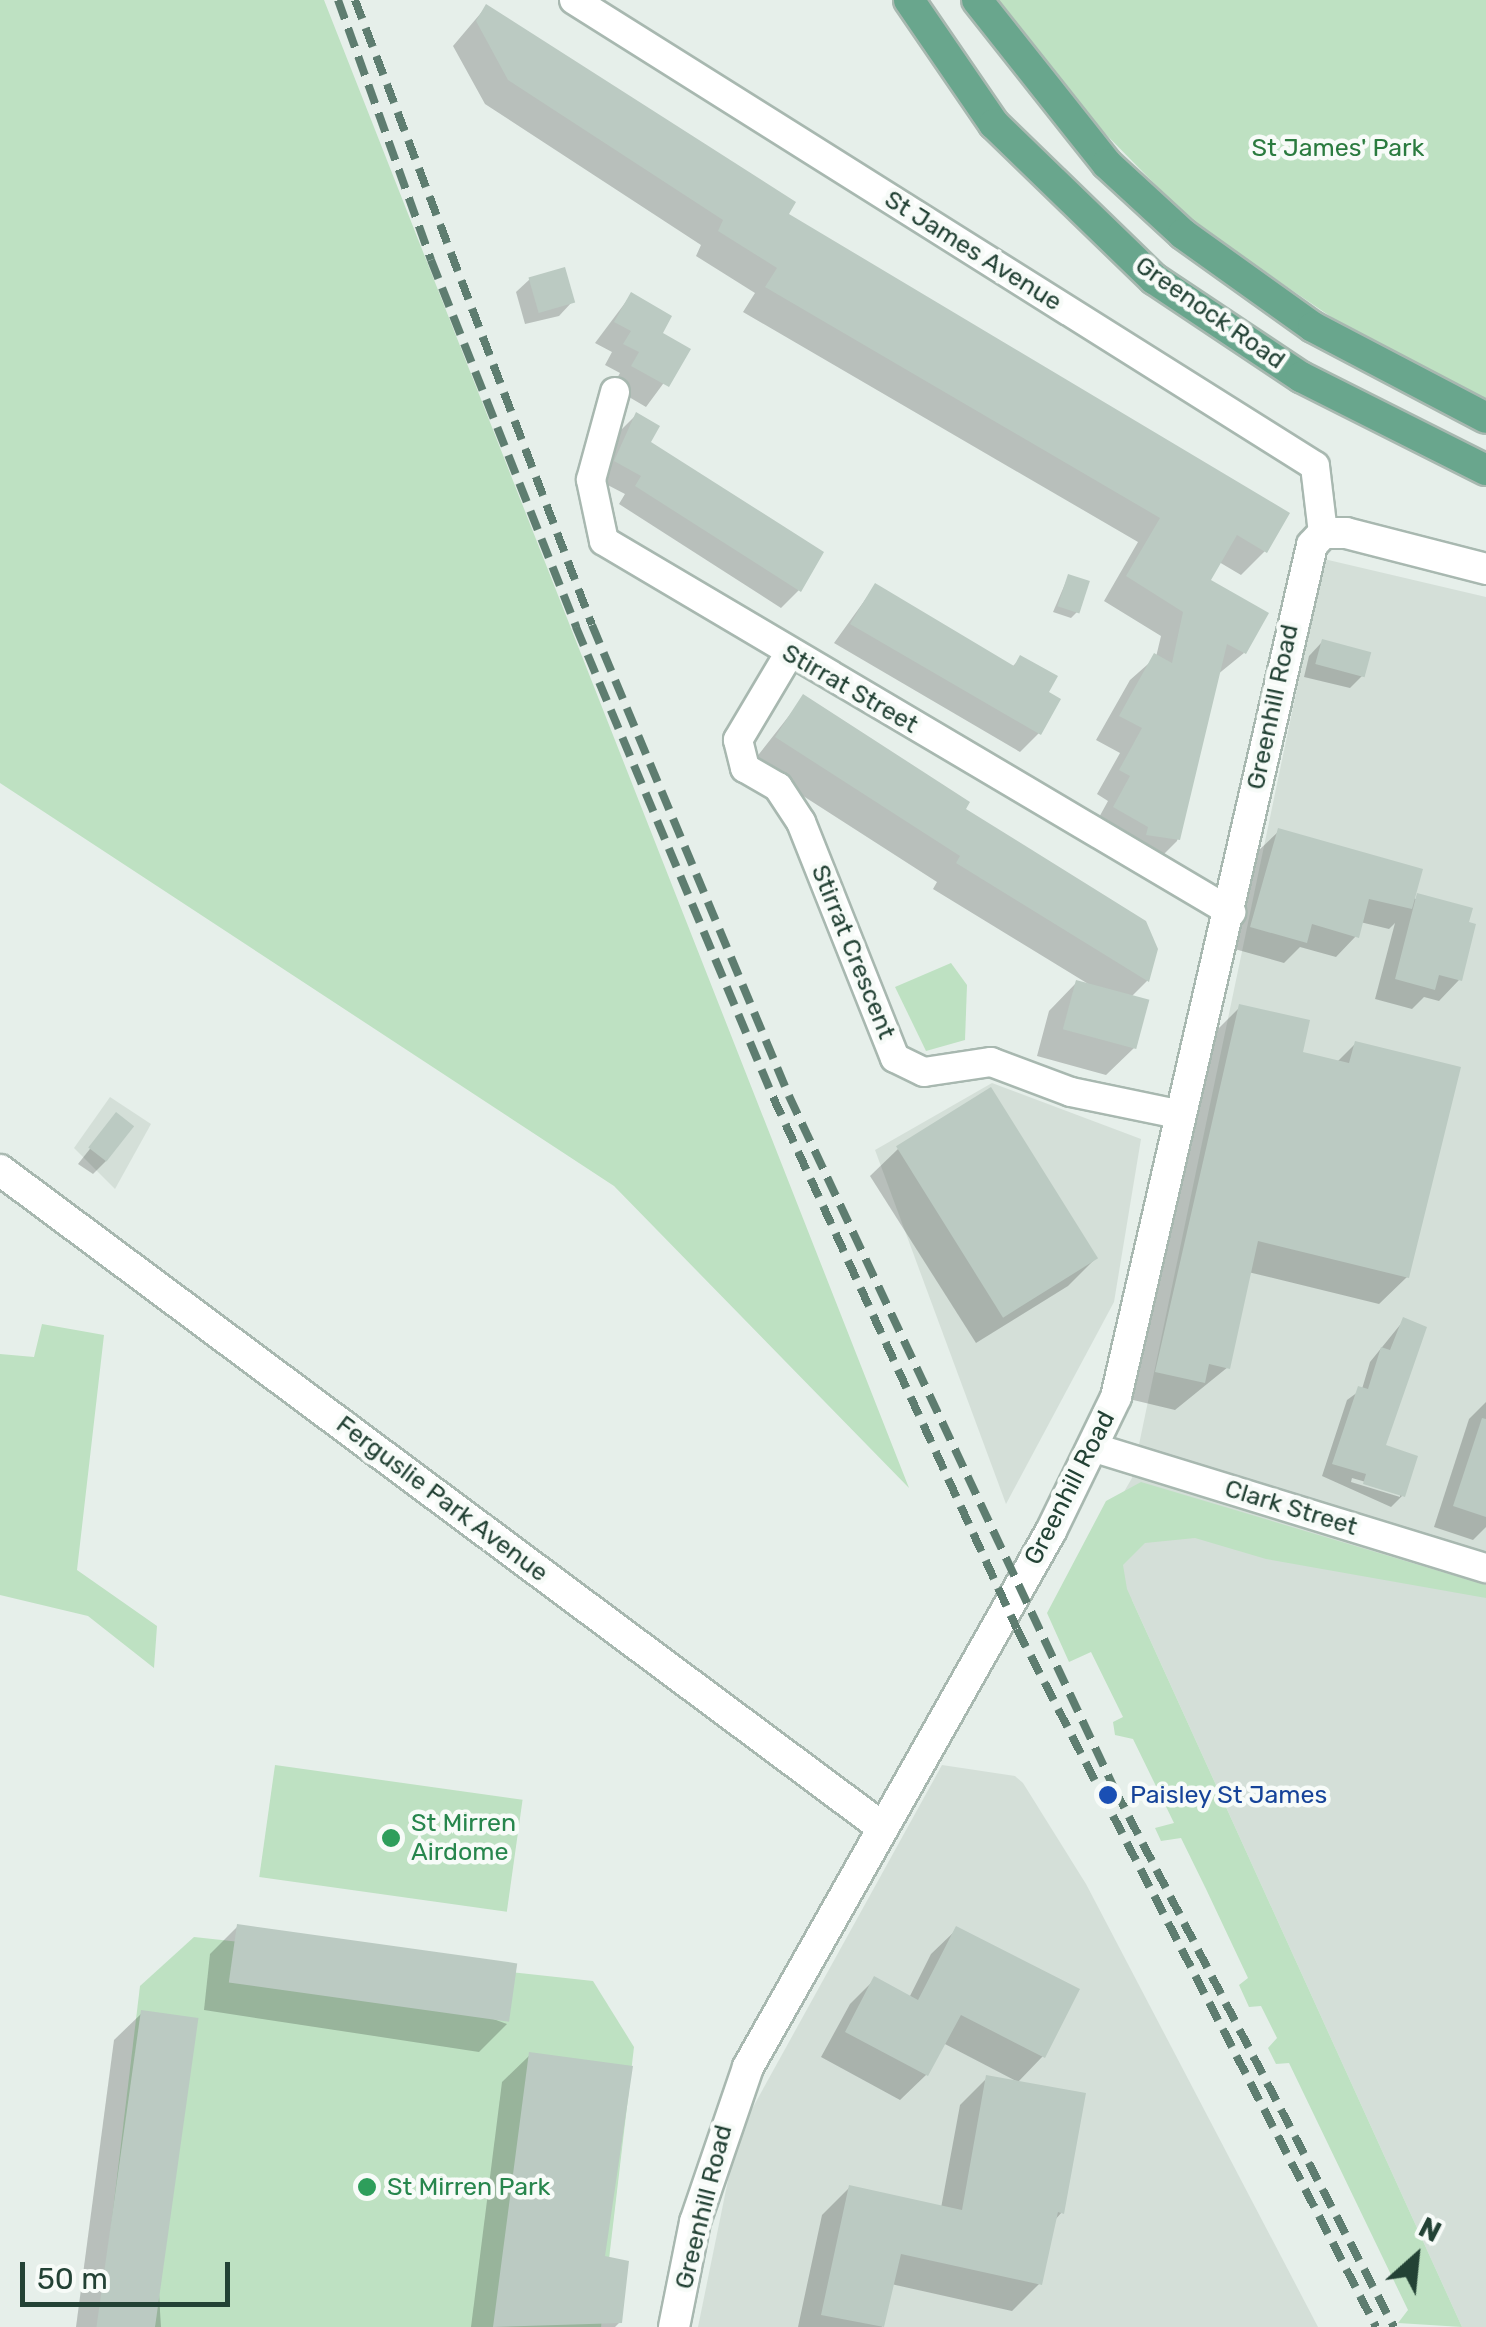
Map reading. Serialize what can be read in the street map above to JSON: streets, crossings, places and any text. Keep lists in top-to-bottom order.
{
  "streets": {
    "main road": ["Greenock Road"],
    "street": [
      "St James Avenue",
      "Stirrat Street",
      "Greenhill Road",
      "Stirrat Crescent",
      "Ferguslie Park Avenue",
      "Clark Street"
    ]
  },
  "crossings": [
    ["St James Avenue", "Greenhill Road"],
    ["Stirrat Street", "Greenhill Road"],
    ["Stirrat Street", "Stirrat Crescent"],
    ["Greenhill Road", "Stirrat Crescent"],
    ["Greenhill Road", "Ferguslie Park Avenue"],
    ["Greenhill Road", "Clark Street"]
  ],
  "parks": ["St James' Park"],
  "places": ["Paisley St James", "St Mirren Airdome", "St Mirren Park"],
  "scale_bar": "50 m",
  "north": "top right"
}
